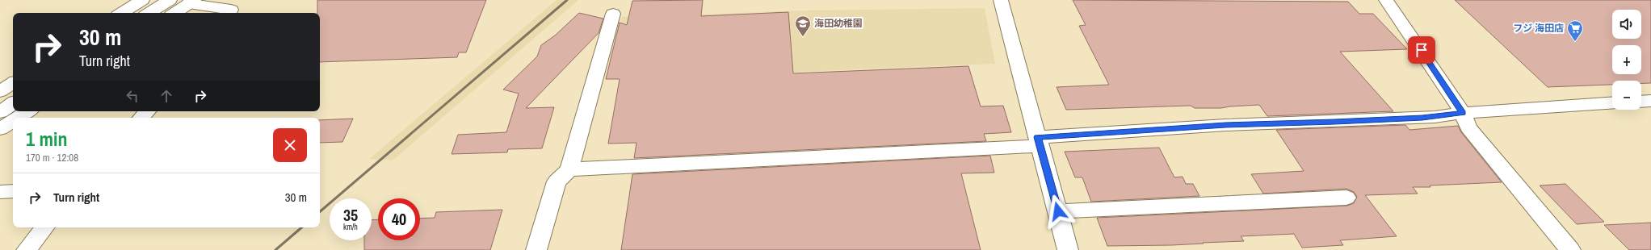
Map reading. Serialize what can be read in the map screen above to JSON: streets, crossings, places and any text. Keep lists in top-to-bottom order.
{
  "places": {
    "school or university": ["海田幼稚園"],
    "supermarket": ["フジ 海田店"]
  },
  "page": {
    "map_buttons": ["+", "−"],
    "turn": ["30 m", "Turn right"],
    "heading": ["1 min", "170 m · 12:08"],
    "list": [
      {
        "name": "Turn right",
        "value": "30 m"
      }
    ],
    "speed": "35 km/h",
    "limit": "40"
  }
}
